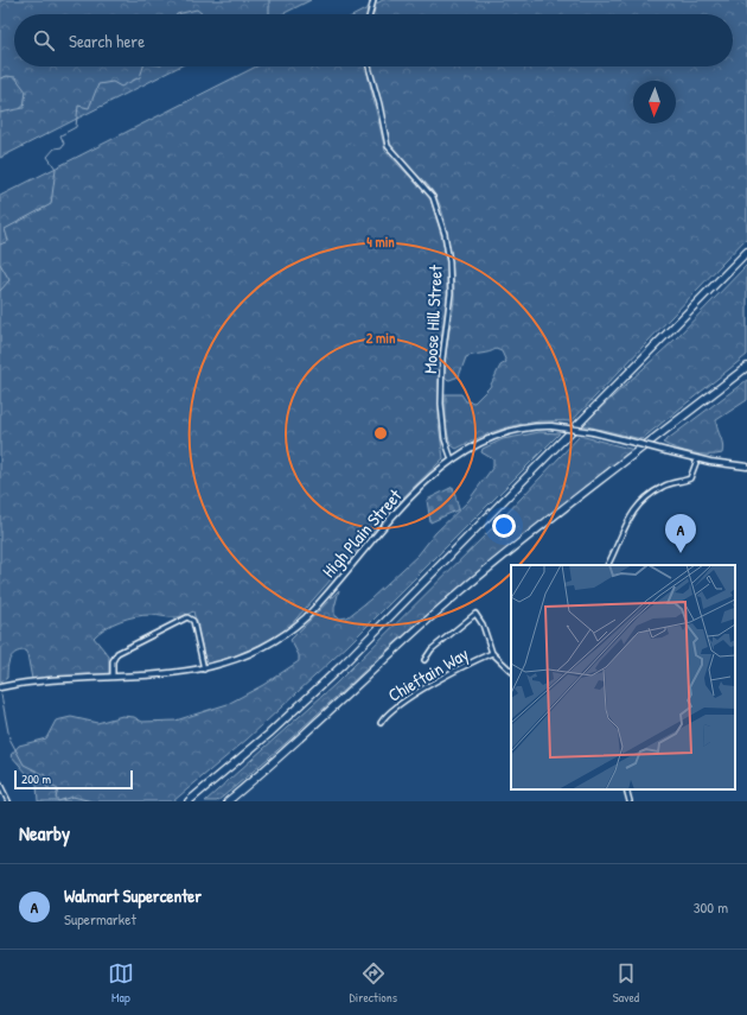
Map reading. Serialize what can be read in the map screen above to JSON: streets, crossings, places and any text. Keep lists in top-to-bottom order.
{
  "streets": {
    "main road": ["High Plain Street"],
    "street": ["Moose Hill Street", "Chieftain Way"]
  },
  "crossings": [
    ["Moose Hill Street", "High Plain Street"]
  ],
  "scale_bar": "200 m",
  "north": "bottom",
  "page": {
    "search": "Search here",
    "pins": "A",
    "scale": "200 m",
    "heading": "Nearby",
    "list": [
      {
        "mark": "A",
        "name": "Walmart Supercenter",
        "note": "Supermarket",
        "value": "300 m"
      }
    ],
    "nav": ["Map", "Directions", "Saved"]
  },
  "rings": ["4 min", "2 min"]
}
